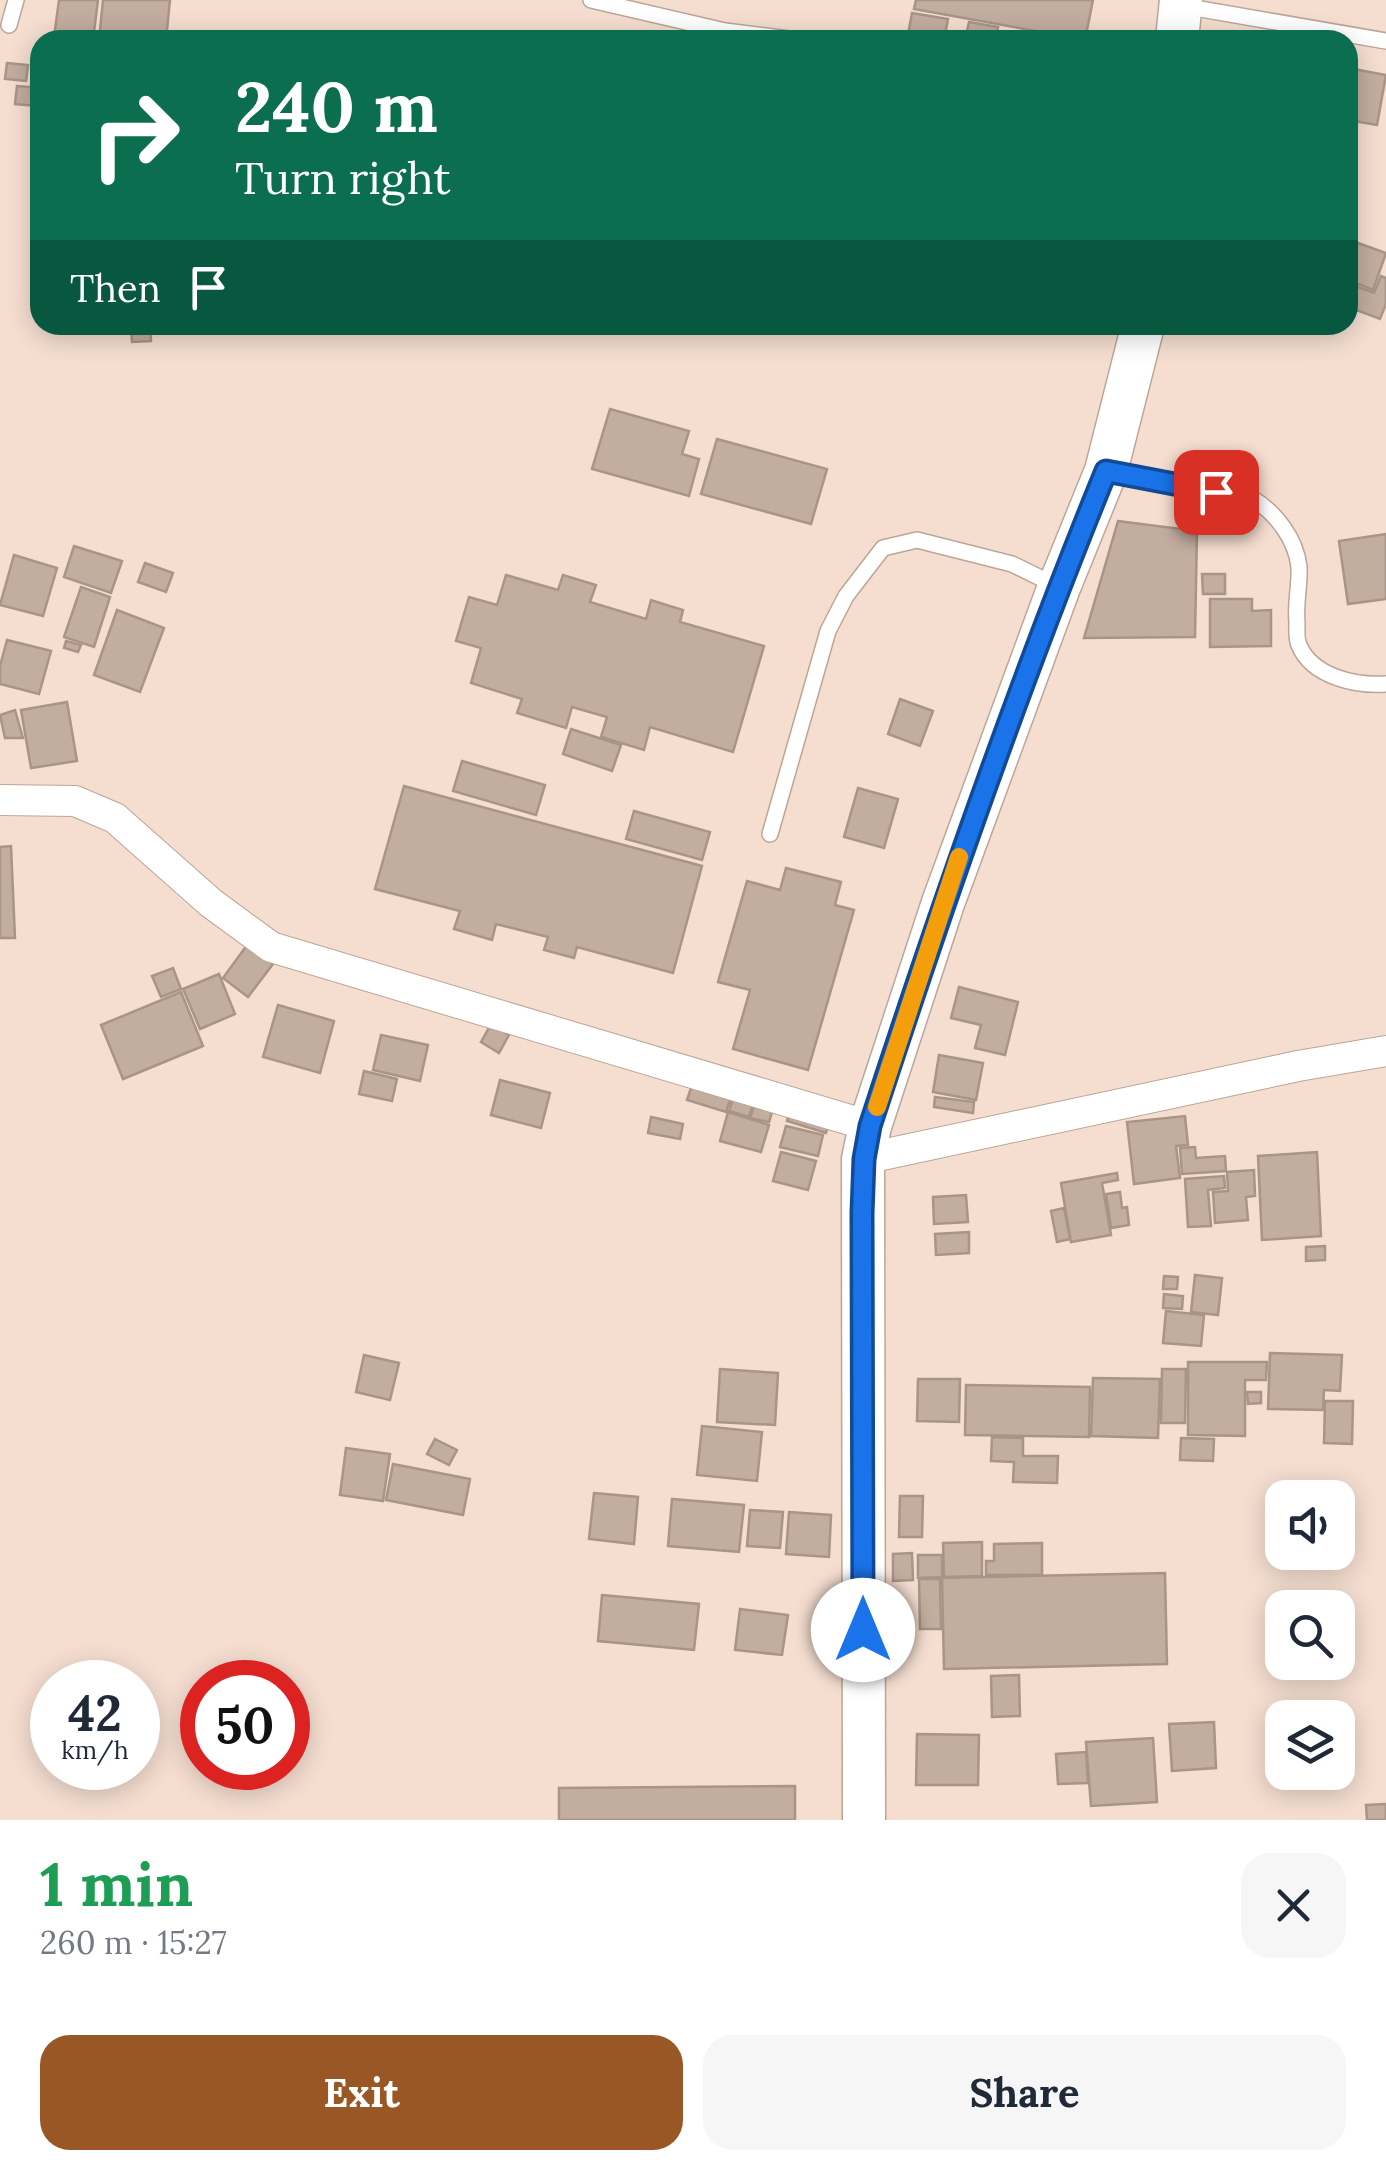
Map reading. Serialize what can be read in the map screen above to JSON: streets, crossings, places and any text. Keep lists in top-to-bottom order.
{
  "page": {
    "turn": ["240 m", "Turn right"],
    "then": "Then",
    "speed": "42 km/h",
    "limit": "50",
    "heading": ["1 min", "260 m · 15:27"],
    "buttons": ["Exit", "Share"]
  }
}
